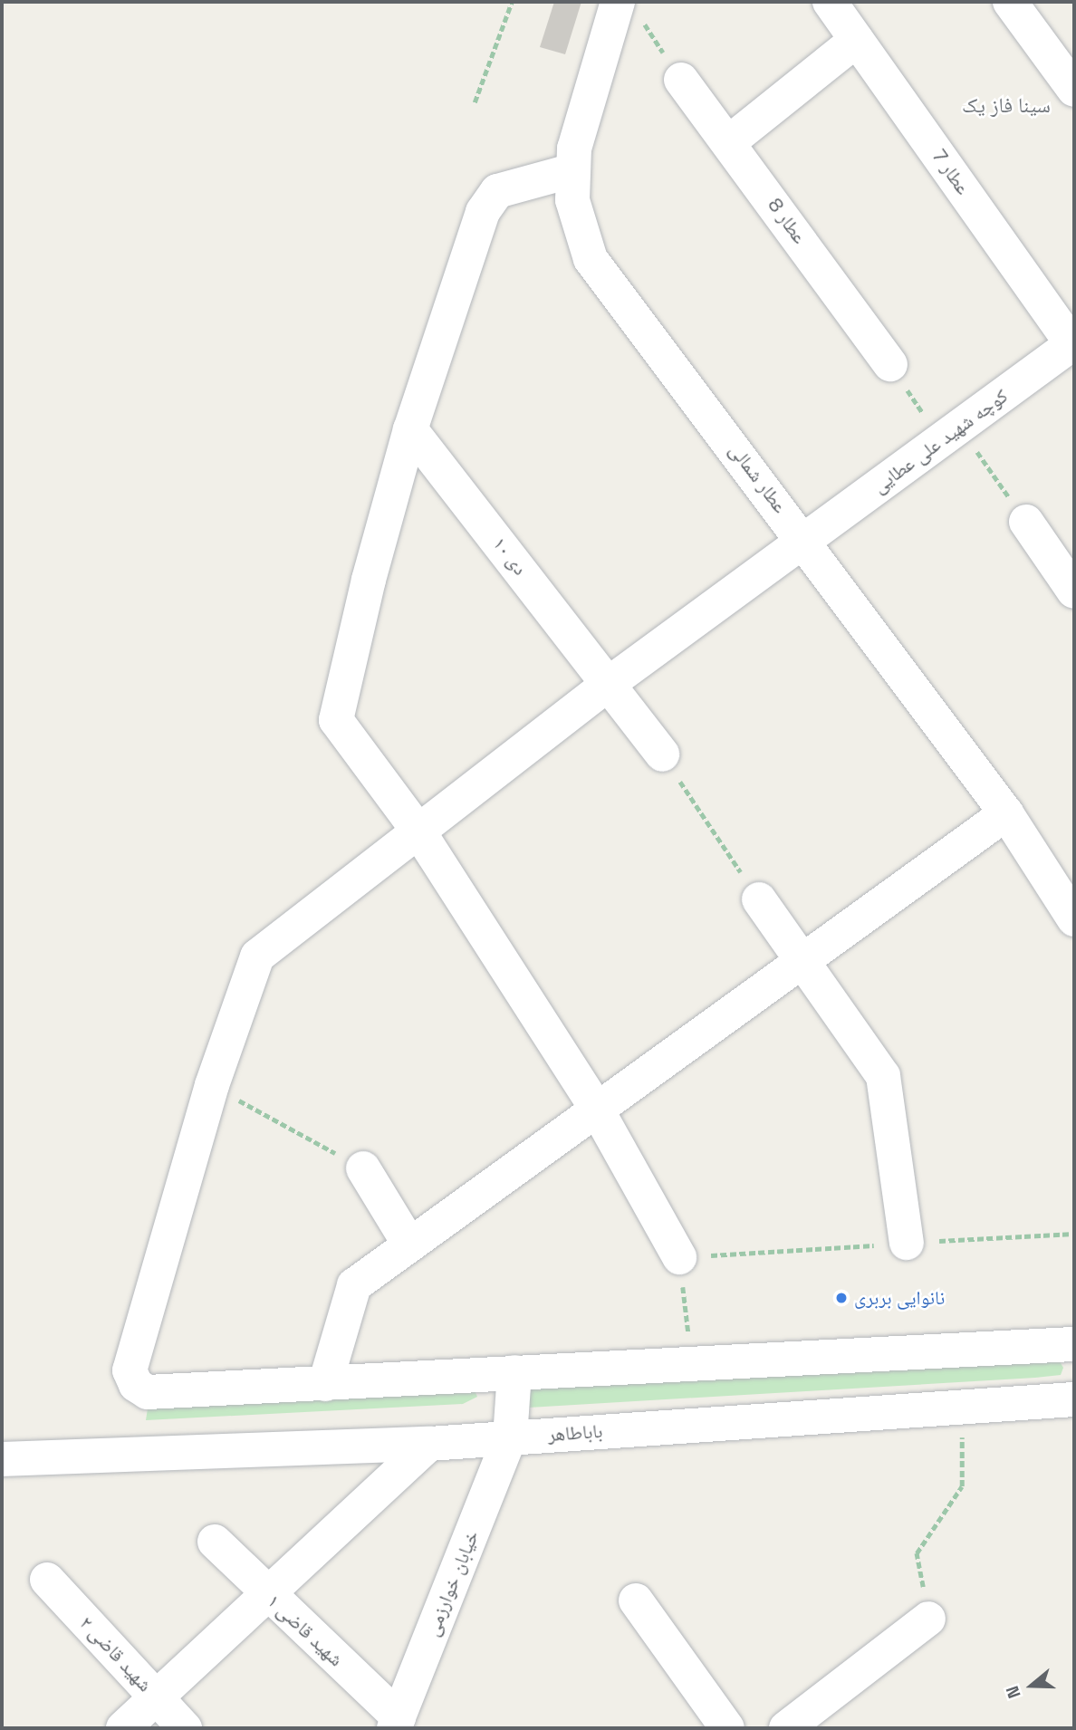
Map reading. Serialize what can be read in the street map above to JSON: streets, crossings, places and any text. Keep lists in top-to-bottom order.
{
  "streets": {
    "street": [
      "عطار 7",
      "عطار 8",
      "کوچه شهید علی عطایی",
      "عطار شمالی",
      "دی ۱۰",
      "باباطاهر",
      "خیابان خوارزمی",
      "شهید قاضی ۱",
      "شهید قاضی ۲"
    ]
  },
  "crossings": [
    ["عطار 7", "کوچه شهید علی عطایی"],
    ["کوچه شهید علی عطایی", "عطار شمالی"],
    ["کوچه شهید علی عطایی", "دی ۱۰"],
    ["باباطاهر", "خیابان خوارزمی"],
    ["خیابان خوارزمی", "شهید قاضی ۱"]
  ],
  "districts": ["سینا فاز یک"],
  "places": ["نانوایی بربری"],
  "north": "left"
}
